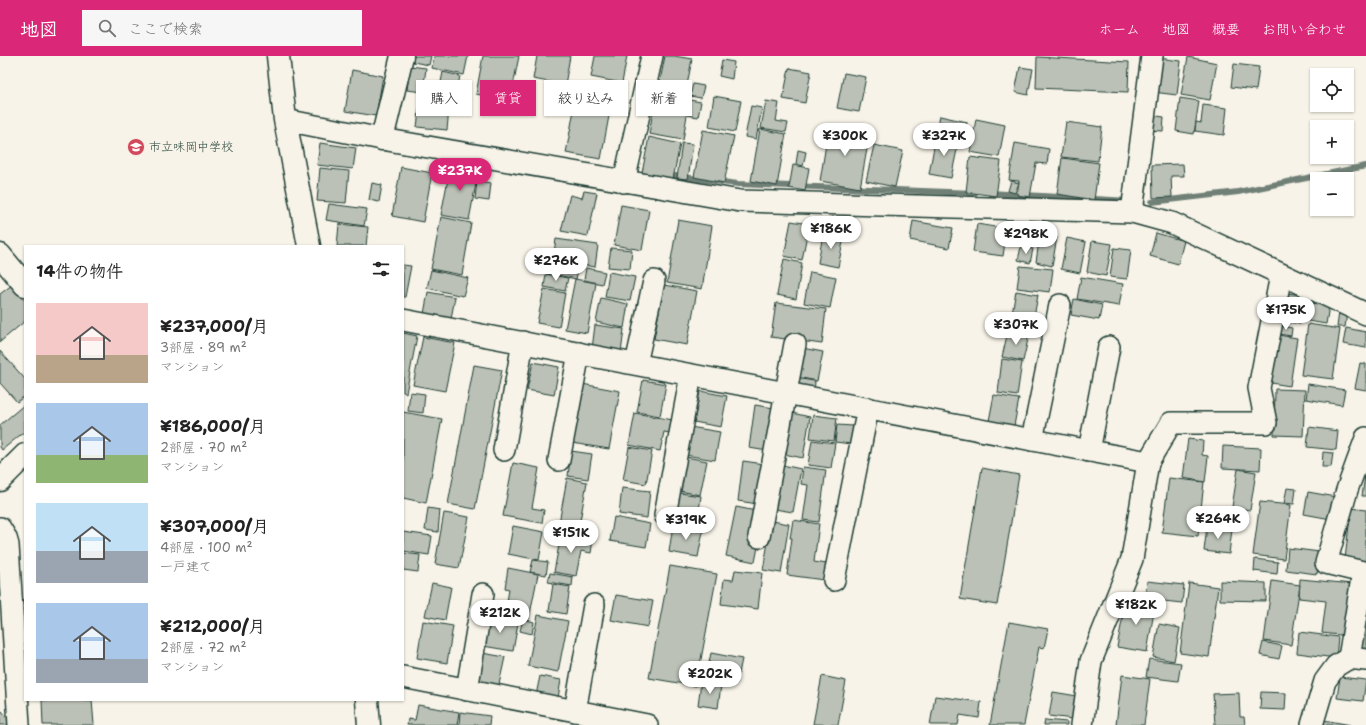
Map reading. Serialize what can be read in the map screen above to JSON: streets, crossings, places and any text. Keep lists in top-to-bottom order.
{
  "places": {
    "school or university": ["市立味岡中学校"]
  },
  "page": {
    "header": "地図",
    "search": "ここで検索",
    "nav": [
      "ホーム",
      "地図",
      "概要",
      "お問い合わせ"
    ],
    "map_buttons": ["+", "−"],
    "chip": [
      "購入",
      "賃貸",
      "絞り込み",
      "新着"
    ],
    "price": [
      "¥300K",
      "¥327K",
      "¥237K",
      "¥186K",
      "¥298K",
      "¥276K",
      "¥175K",
      "¥307K",
      "¥264K",
      "¥319K",
      "¥151K",
      "¥182K",
      "¥212K",
      "¥202K"
    ],
    "heading": "14件の物件",
    "list": [
      {
        "name": "¥237,000/月",
        "note": "3部屋 · 89 m² · マンション"
      },
      {
        "name": "¥186,000/月",
        "note": "2部屋 · 70 m² · マンション"
      },
      {
        "name": "¥307,000/月",
        "note": "4部屋 · 100 m² · 一戸建て"
      },
      {
        "name": "¥212,000/月",
        "note": "2部屋 · 72 m² · マンション"
      }
    ]
  }
}
